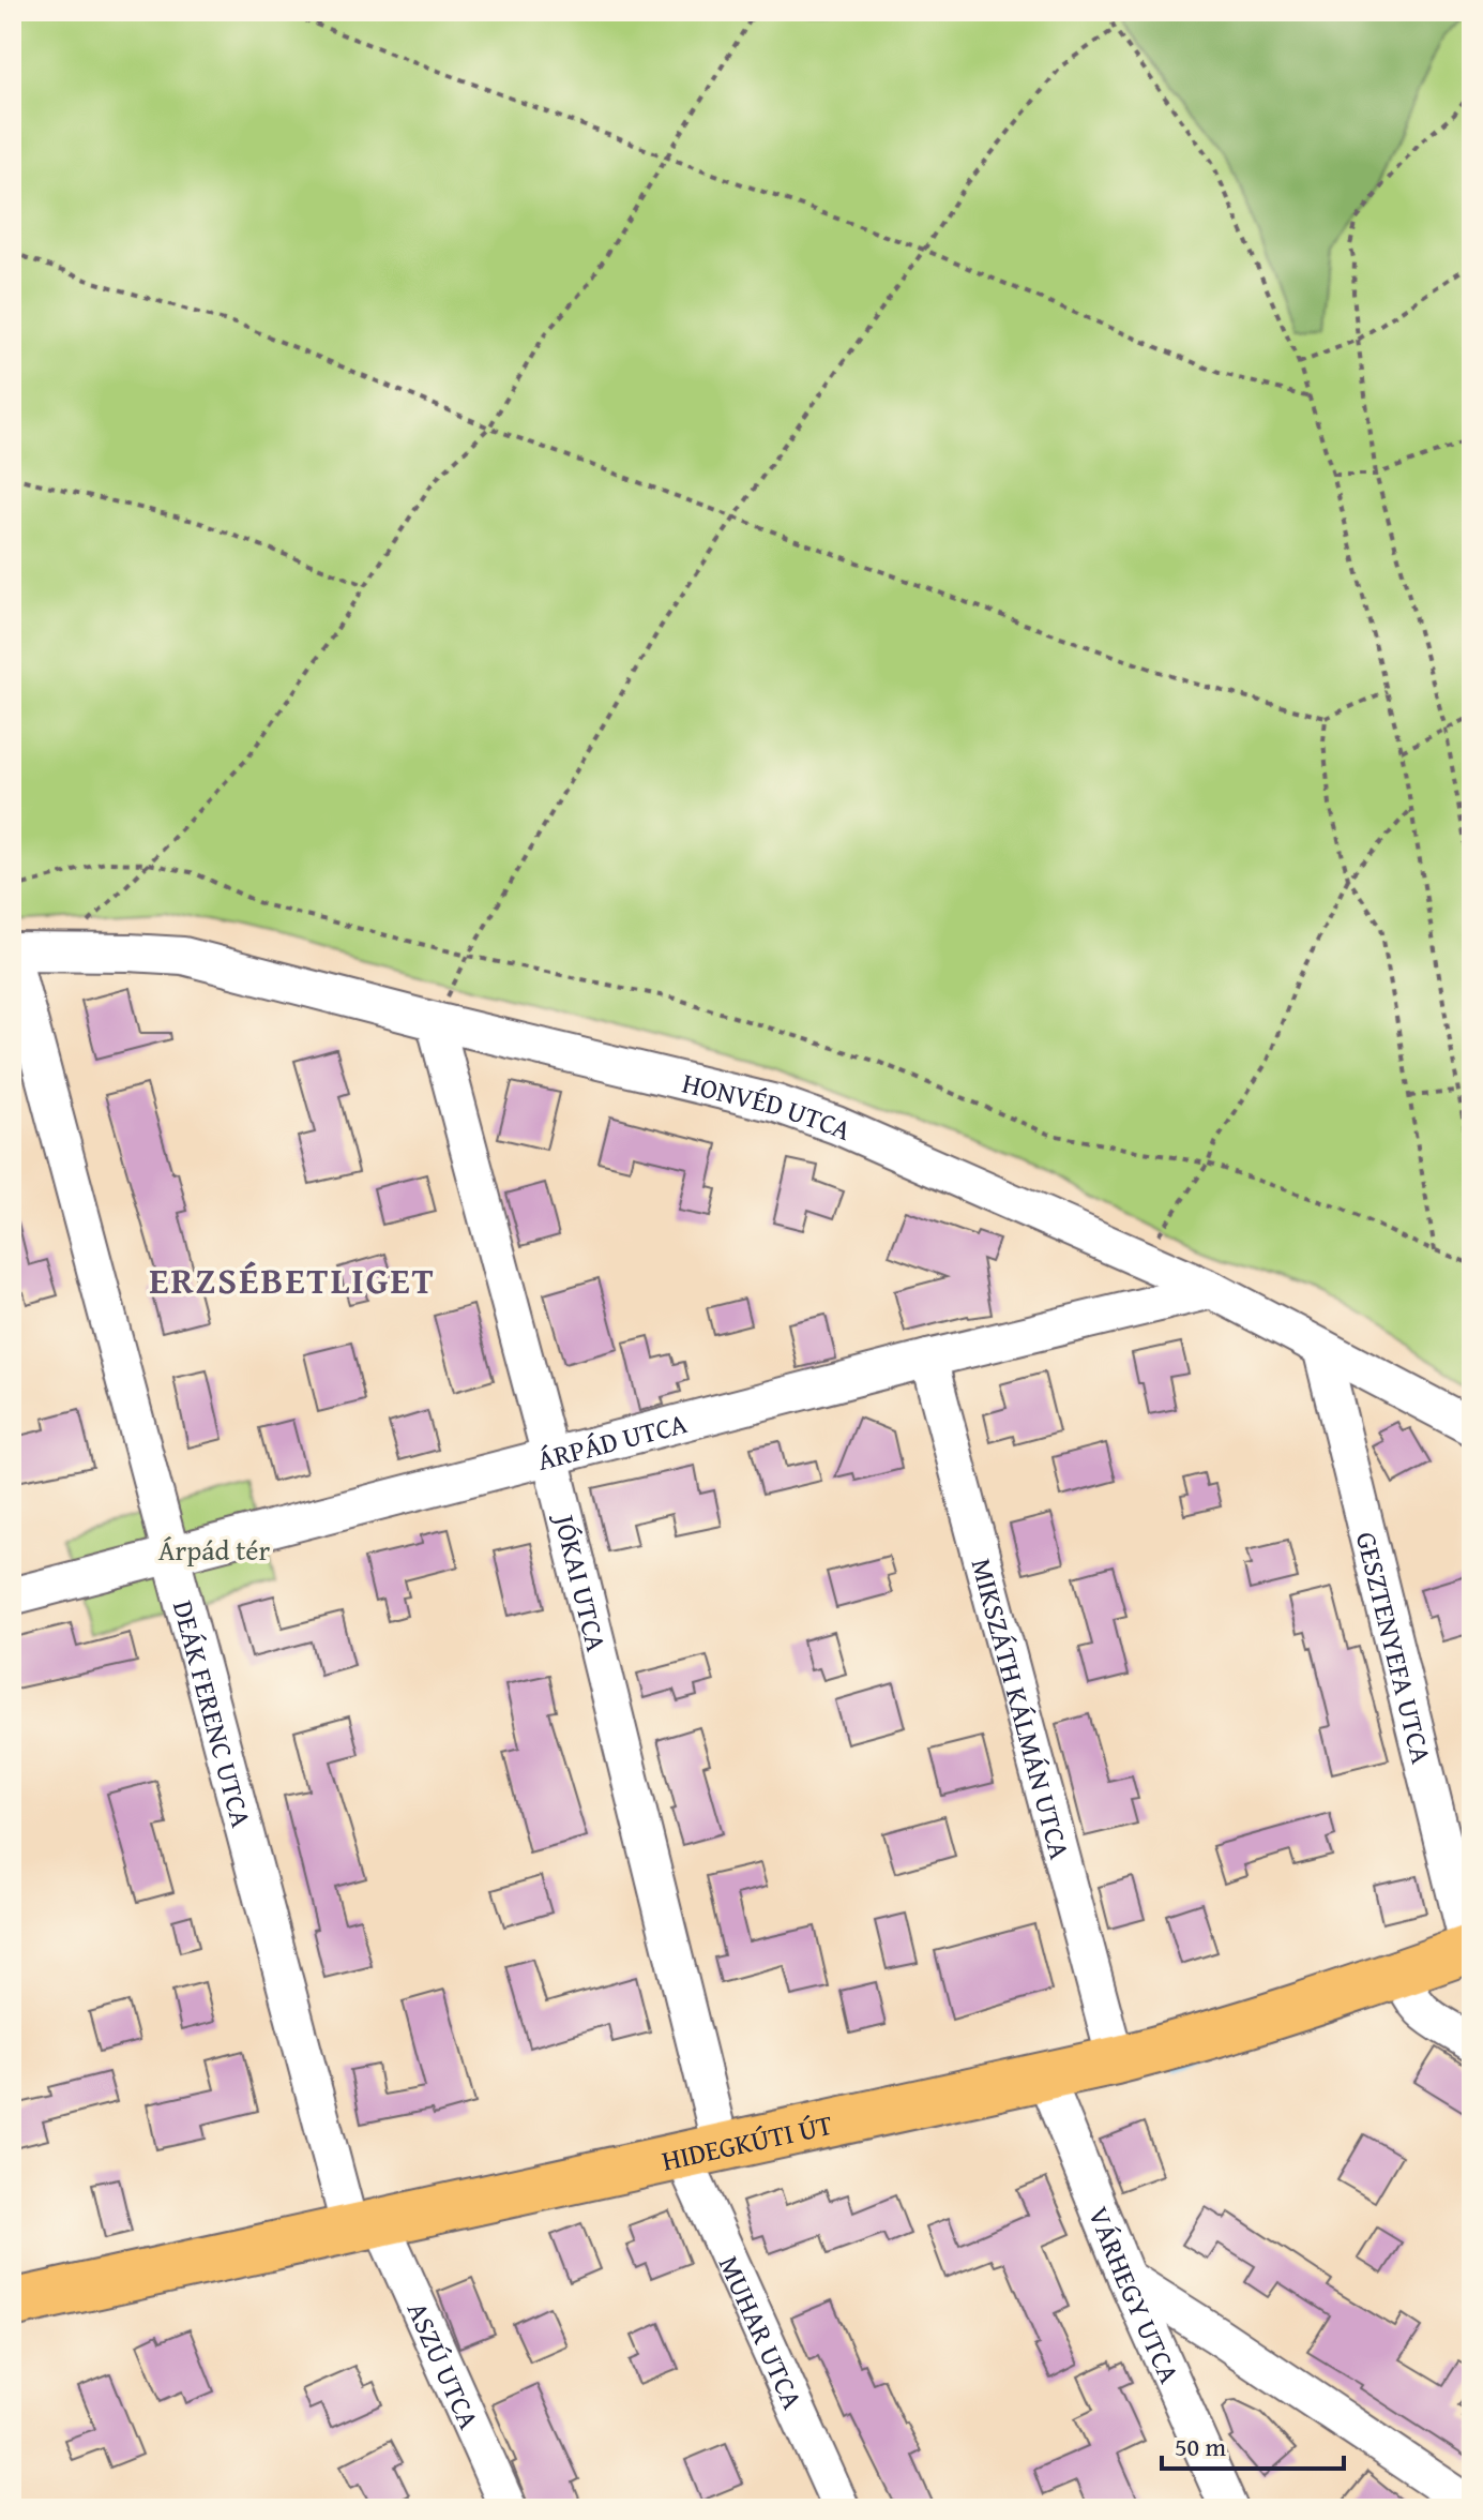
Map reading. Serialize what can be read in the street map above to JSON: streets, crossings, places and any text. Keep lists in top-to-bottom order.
{
  "streets": {
    "main road": ["HIDEGKÚTI ÚT"],
    "street": [
      "HONVÉD UTCA",
      "ÁRPÁD UTCA",
      "JÓKAI UTCA",
      "GESZTENYEFA UTCA",
      "MIKSZÁTH KÁLMÁN UTCA",
      "DEÁK FERENC UTCA",
      "VÁRHEGY UTCA",
      "MUHAR UTCA",
      "ASZÚ UTCA"
    ]
  },
  "crossings": [
    ["HONVÉD UTCA", "ÁRPÁD UTCA"],
    ["HONVÉD UTCA", "JÓKAI UTCA"],
    ["HONVÉD UTCA", "GESZTENYEFA UTCA"],
    ["HONVÉD UTCA", "DEÁK FERENC UTCA"],
    ["ÁRPÁD UTCA", "JÓKAI UTCA"],
    ["ÁRPÁD UTCA", "MIKSZÁTH KÁLMÁN UTCA"],
    ["ÁRPÁD UTCA", "DEÁK FERENC UTCA"],
    ["JÓKAI UTCA", "HIDEGKÚTI ÚT"],
    ["JÓKAI UTCA", "MUHAR UTCA"],
    ["GESZTENYEFA UTCA", "HIDEGKÚTI ÚT"],
    ["MIKSZÁTH KÁLMÁN UTCA", "HIDEGKÚTI ÚT"],
    ["DEÁK FERENC UTCA", "HIDEGKÚTI ÚT"],
    ["DEÁK FERENC UTCA", "ASZÚ UTCA"],
    ["HIDEGKÚTI ÚT", "VÁRHEGY UTCA"],
    ["HIDEGKÚTI ÚT", "MUHAR UTCA"],
    ["HIDEGKÚTI ÚT", "ASZÚ UTCA"]
  ],
  "districts": ["ERZSÉBETLIGET"],
  "parks": ["Árpád tér"],
  "scale_bar": "50 m"
}
